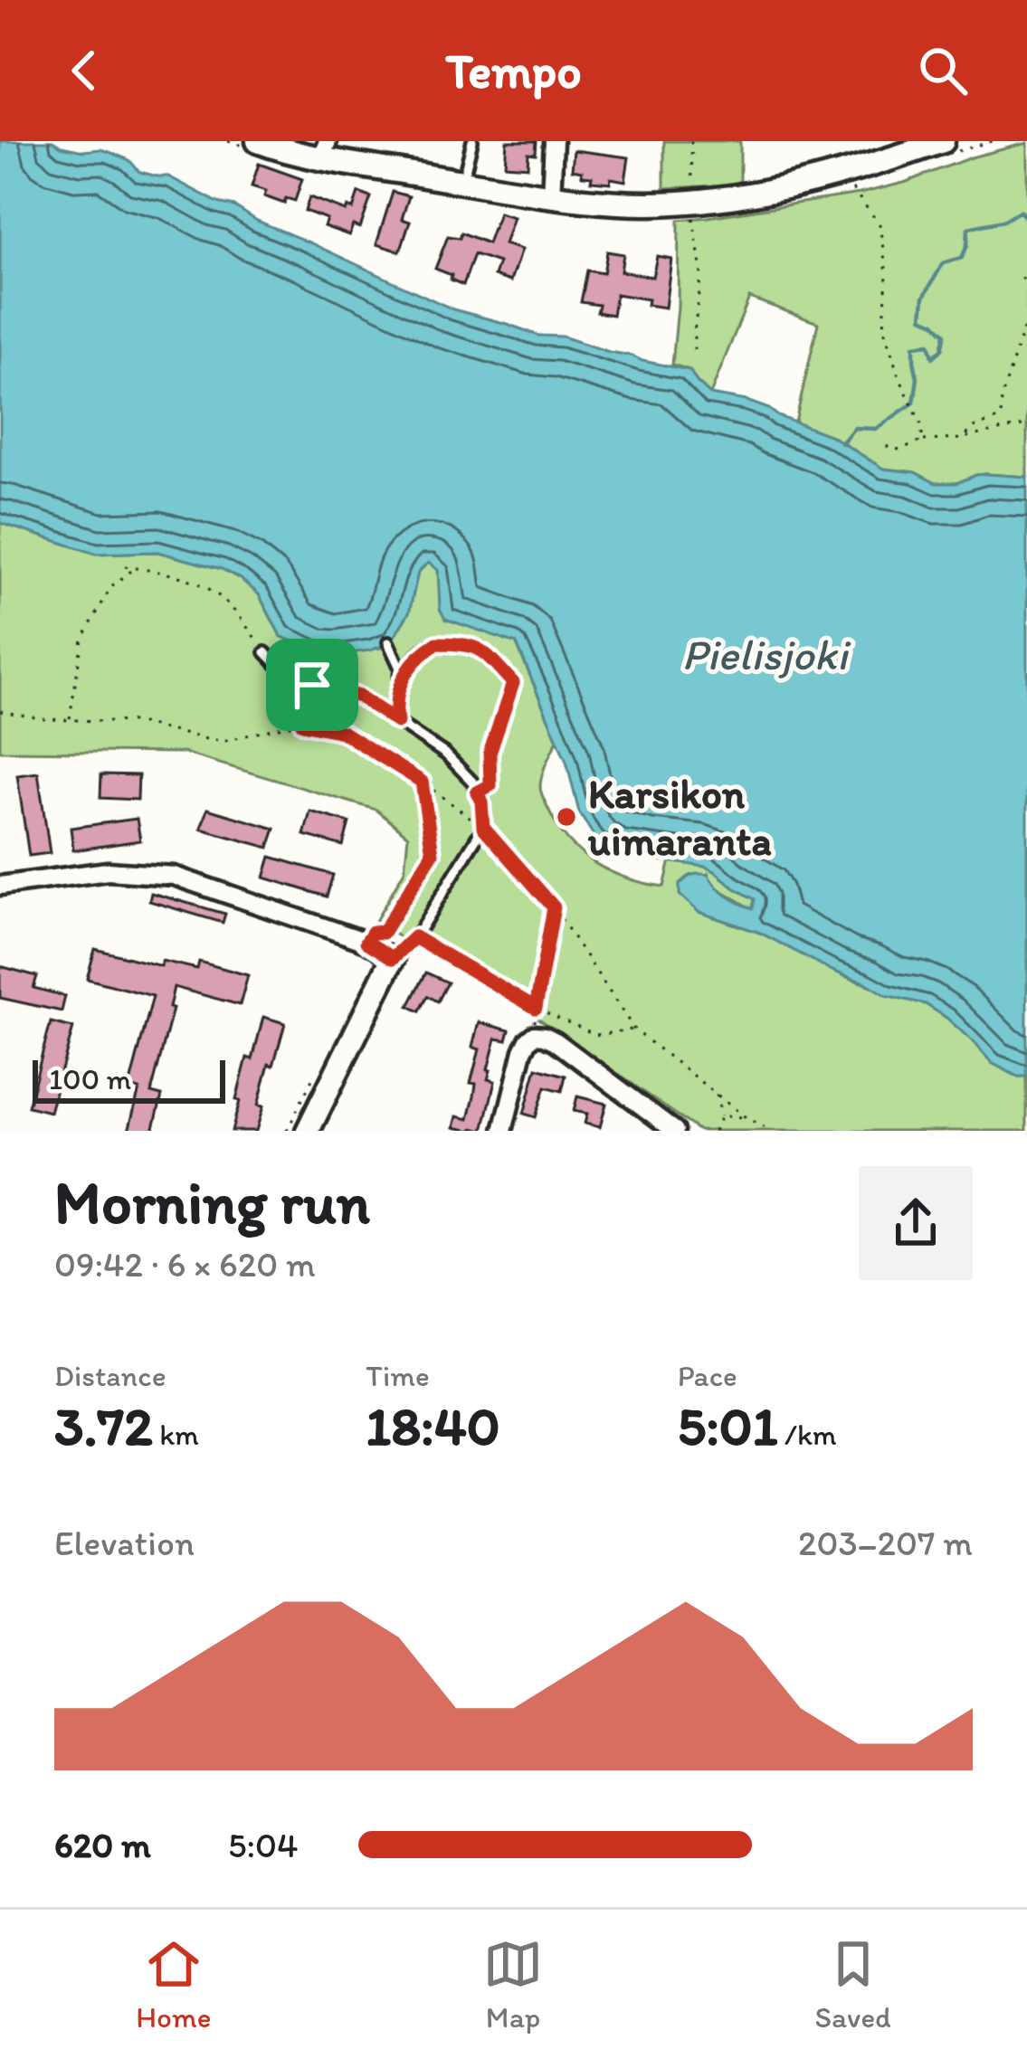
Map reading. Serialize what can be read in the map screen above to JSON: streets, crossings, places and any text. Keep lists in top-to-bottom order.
{
  "water": ["Pielisjoki"],
  "places": ["Karsikon uimaranta"],
  "scale_bar": "100 m",
  "page": {
    "header": "Tempo",
    "scale": "100 m",
    "heading": ["Morning run", "09:42 · 6 × 620 m"],
    "stats": [
      ["Distance", "3.72 km"],
      ["Time", "18:40"],
      ["Pace", "5:01 /km"]
    ],
    "chart": ["Elevation", "203–207 m"],
    "list": [
      {
        "name": "620 m",
        "note": "5:04"
      }
    ],
    "tabs": ["Home", "Map", "Saved"]
  }
}
